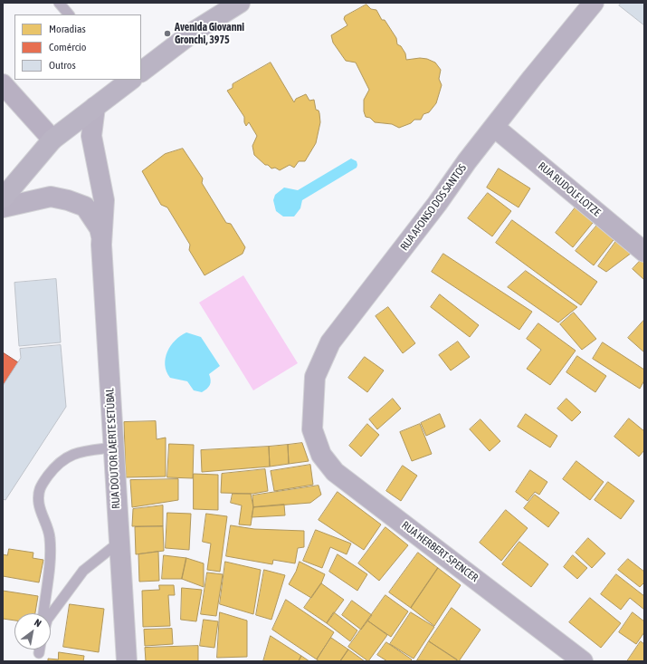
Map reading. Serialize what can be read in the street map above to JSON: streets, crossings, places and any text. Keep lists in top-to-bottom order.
{
  "streets": {
    "street": [
      "RUA RUDOLF LOTZE",
      "RUA AFONSO DOS SANTOS",
      "RUA DOUTOR LAERTE SETÚBAL",
      "RUA HERBERT SPENCER"
    ]
  },
  "crossings": [
    ["RUA RUDOLF LOTZE", "RUA AFONSO DOS SANTOS"],
    ["RUA AFONSO DOS SANTOS", "RUA HERBERT SPENCER"]
  ],
  "places": ["Avenida Giovanni Gronchi, 3975"],
  "legend": ["Moradias", "Comércio", "Outros"],
  "north": "top right"
}
